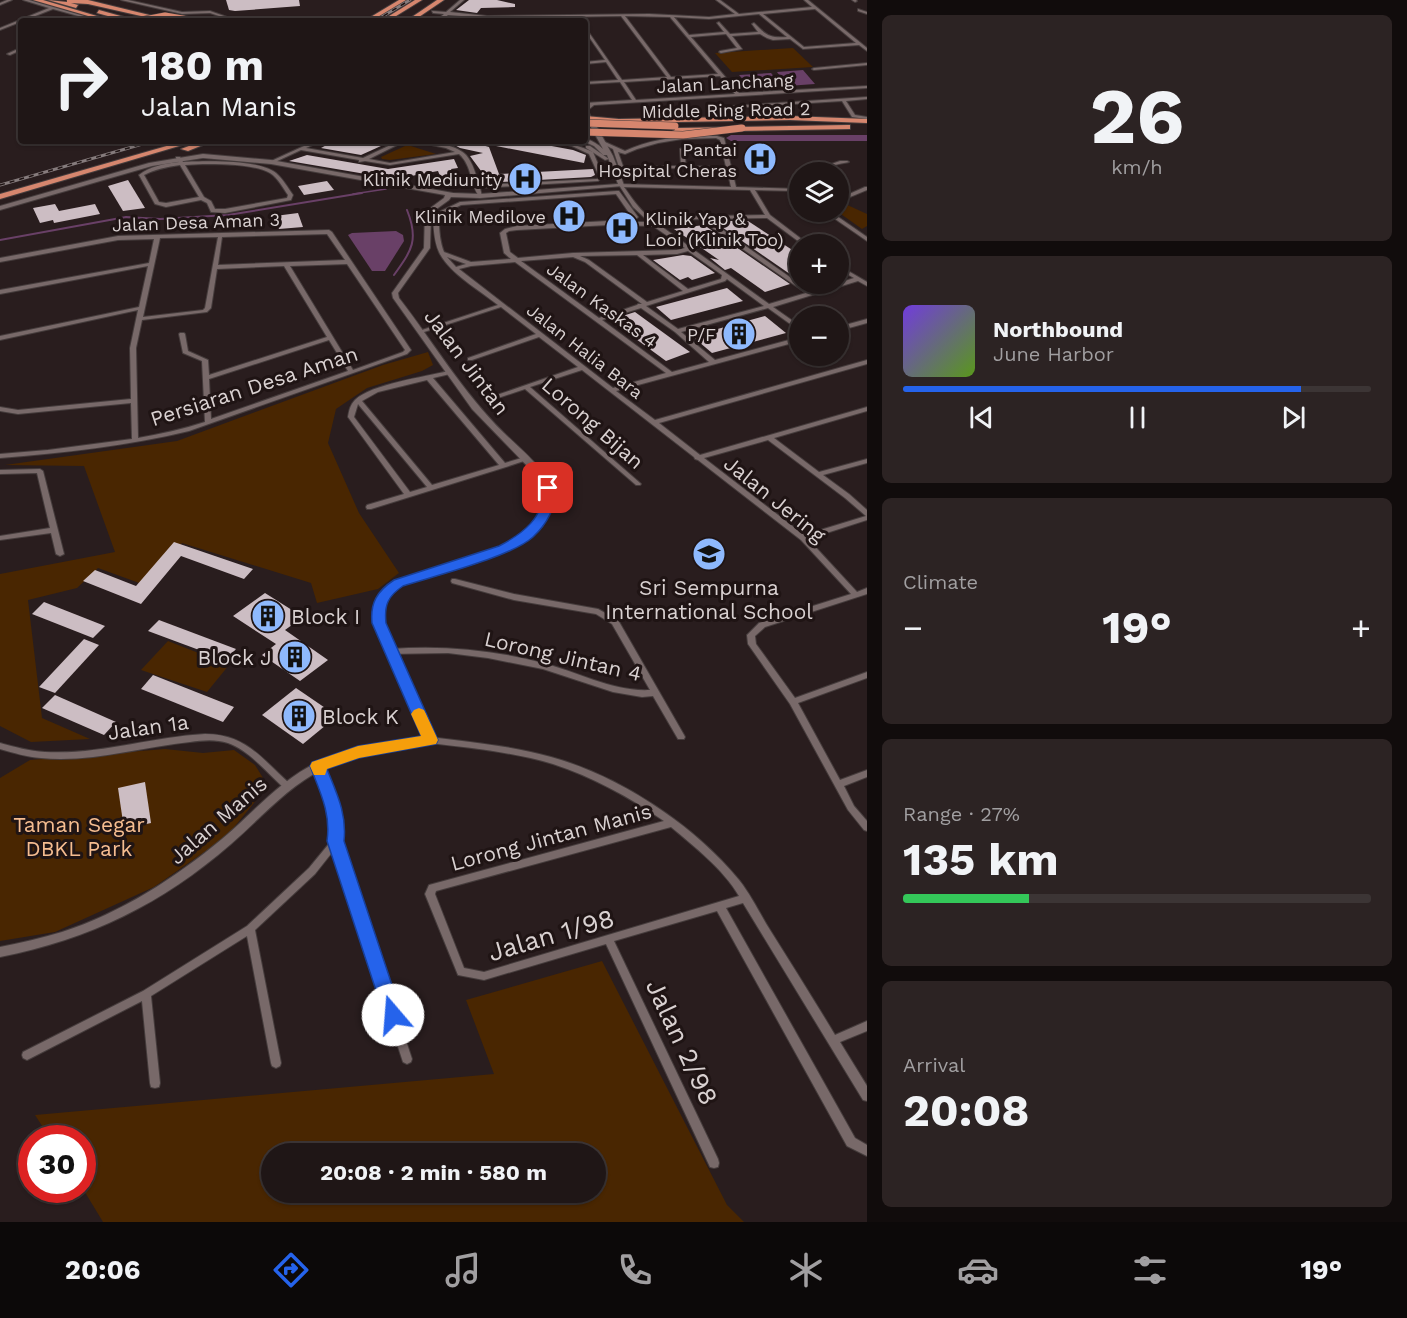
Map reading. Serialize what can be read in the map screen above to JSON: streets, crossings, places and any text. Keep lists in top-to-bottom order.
{
  "streets": {
    "highway": ["Middle Ring Road 2"],
    "street": [
      "Jalan Lanchang",
      "Jalan Desa Aman 3",
      "Jalan Kaskas 4",
      "Jalan Halia Bara",
      "Jalan Jintan",
      "Persiaran Desa Aman",
      "Lorong Bijan",
      "Jalan Jering",
      "Lorong Jintan 4",
      "Jalan 1a",
      "Jalan Manis",
      "Lorong Jintan Manis",
      "Jalan 1/98",
      "Jalan 2/98"
    ]
  },
  "crossings": [
    ["Jalan Desa Aman 3", "Persiaran Desa Aman"],
    ["Jalan Halia Bara", "Jalan Jering"],
    ["Jalan Jintan", "Lorong Jintan 4"],
    ["Jalan Jintan", "Jalan Manis"],
    ["Jalan 1a", "Jalan Manis"],
    ["Lorong Jintan Manis", "Jalan 1/98"],
    ["Jalan 1/98", "Jalan 2/98"]
  ],
  "parks": ["Taman Segar DBKL Park"],
  "places": {
    "hospital": [
      "Pantai Hospital Cheras",
      "Klinik Mediunity",
      "Klinik Medilove",
      "Klinik Yap & Looi (Klinik Too)"
    ],
    "building": [
      "P/F",
      "Block I",
      "Block J",
      "Block K"
    ],
    "school or university": ["Sri Sempurna International School"]
  },
  "page": {
    "tile": [
      ["26", "km/h"],
      "Climate",
      ["Range · 27%", "135 km"],
      ["Arrival", "20:08"]
    ],
    "turn": ["180 m", "Jalan Manis"],
    "map_buttons": ["+", "−"],
    "song": ["Northbound", "June Harbor"],
    "heat": ["−", "19°", "+"],
    "limit": "30",
    "trip": "20:08 · 2 min · 580 m",
    "tabs": ["20:06", "19°"]
  }
}
